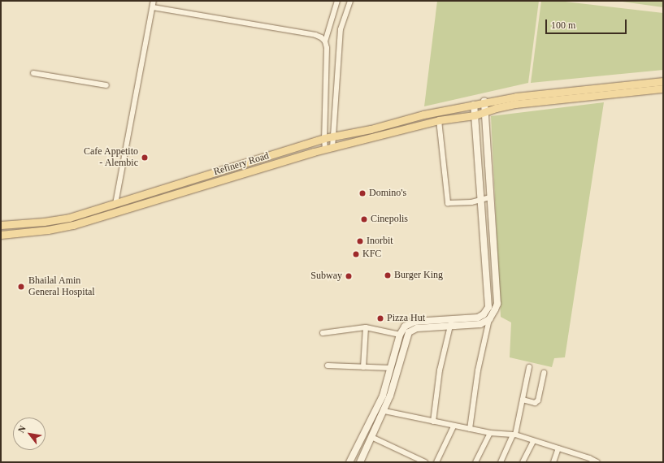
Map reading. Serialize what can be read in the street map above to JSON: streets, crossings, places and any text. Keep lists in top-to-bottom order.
{
  "streets": {
    "main road": ["Refinery Road"]
  },
  "places": [
    "Cafe Appetito - Alembic",
    "Domino's",
    "Cinepolis",
    "Inorbit",
    "KFC",
    "Burger King",
    "Subway",
    "Bhailal Amin General Hospital",
    "Pizza Hut"
  ],
  "scale_bar": "100 m",
  "north": "top left"
}
